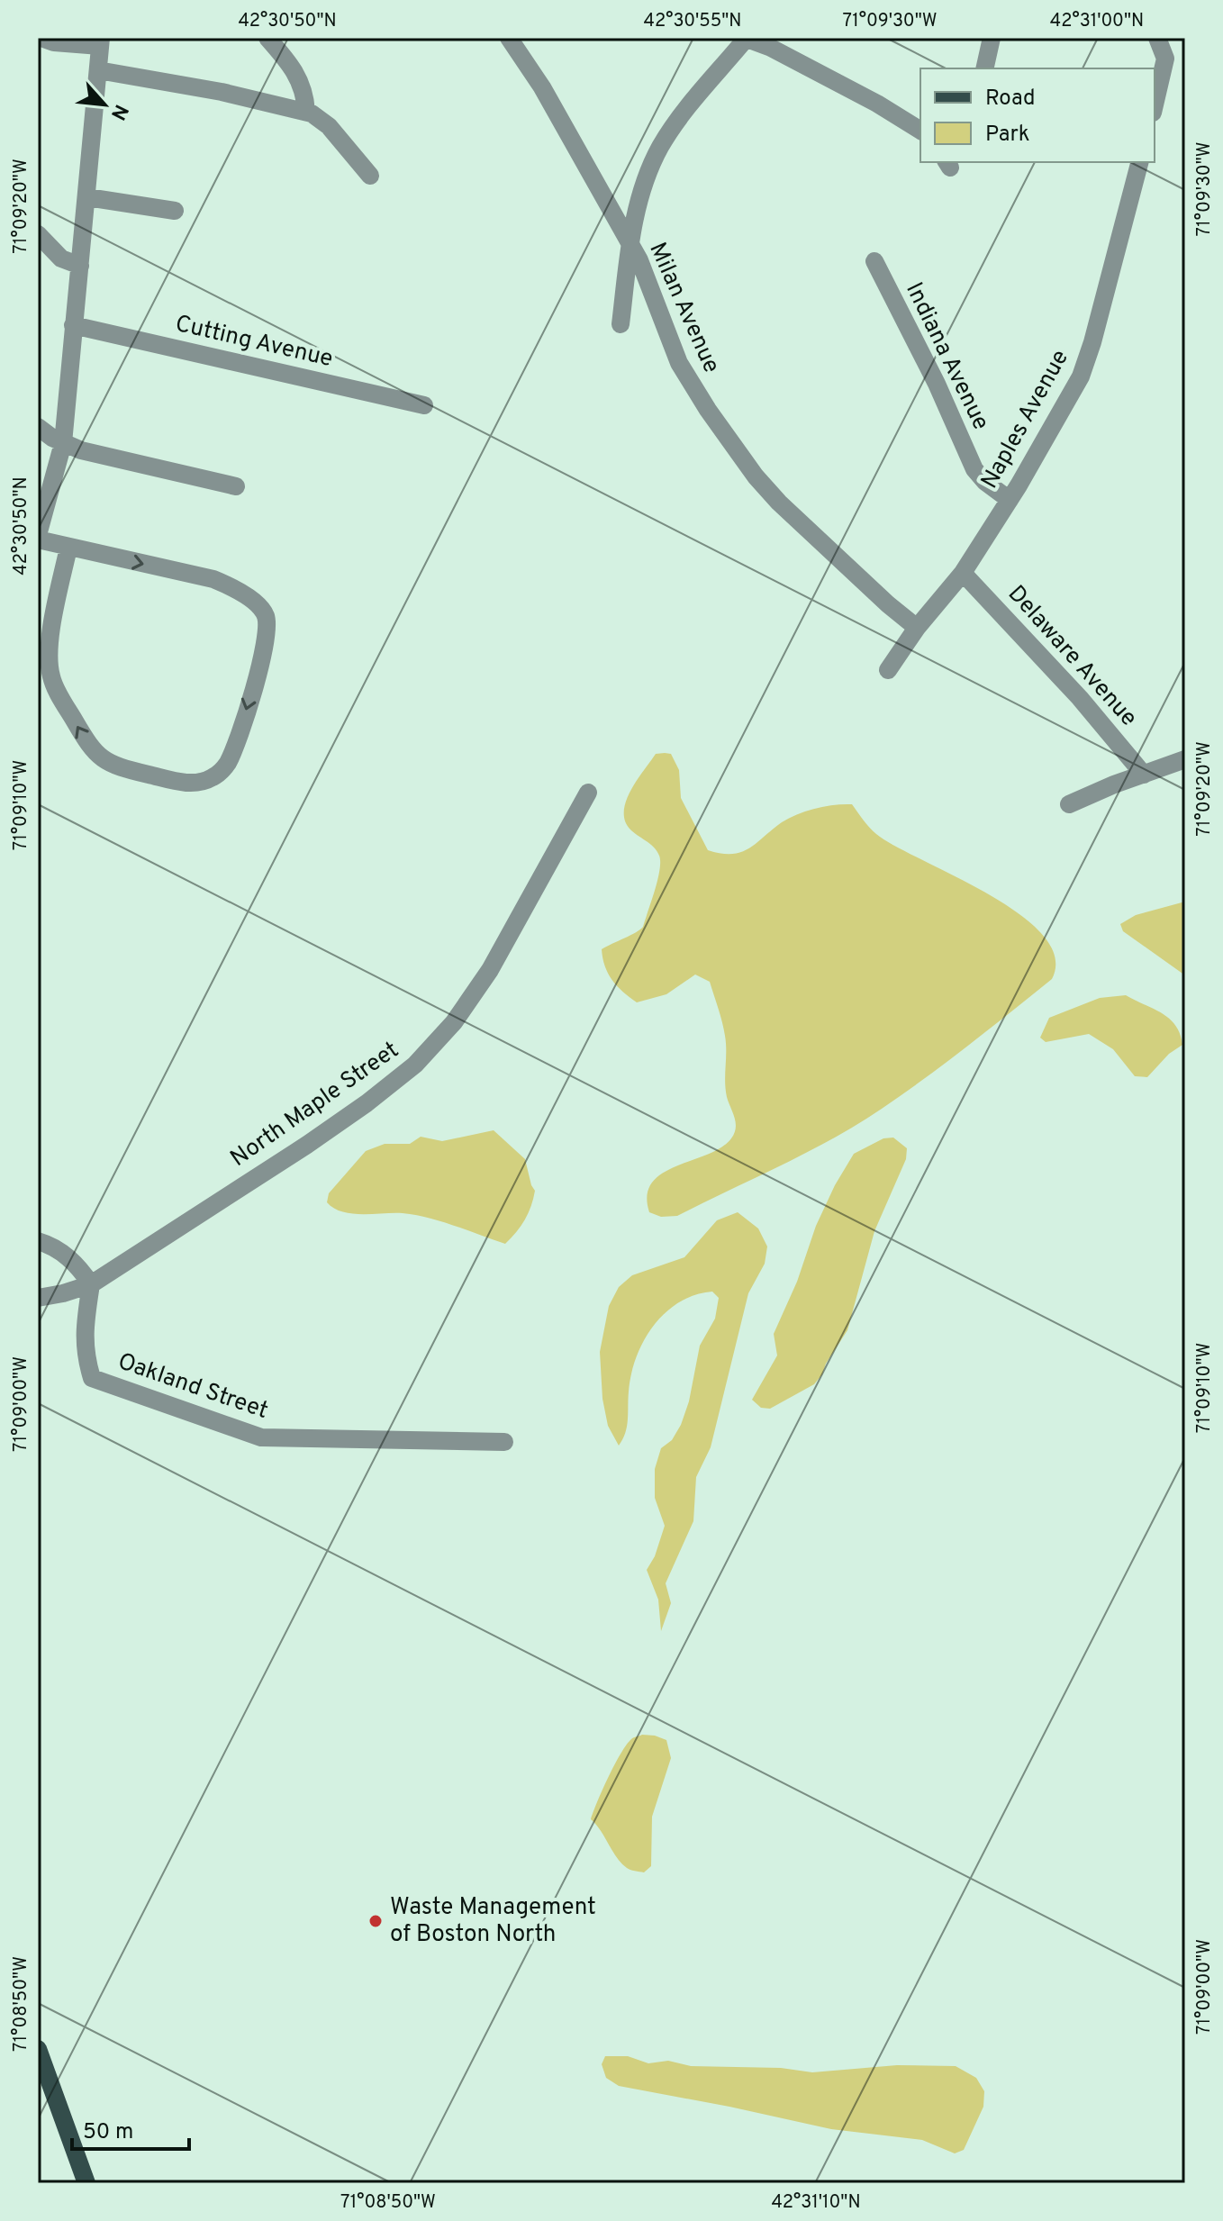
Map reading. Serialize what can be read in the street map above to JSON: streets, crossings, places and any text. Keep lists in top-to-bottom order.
{
  "streets": {
    "street": [
      "Milan Avenue",
      "Cutting Avenue",
      "Indiana Avenue",
      "Naples Avenue",
      "Delaware Avenue",
      "North Maple Street",
      "Oakland Street"
    ]
  },
  "crossings": [
    ["Milan Avenue", "Naples Avenue"],
    ["Indiana Avenue", "Naples Avenue"],
    ["Naples Avenue", "Delaware Avenue"],
    ["North Maple Street", "Oakland Street"]
  ],
  "places": ["Waste Management of Boston North"],
  "legend": ["Road", "Park"],
  "scale_bar": "50 m",
  "north": "bottom right",
  "coordinates": [
    "42°30'50\"N",
    "42°30'55\"N",
    "71°09'30\"W",
    "42°31'00\"N",
    "71°09'20\"W",
    "71°09'10\"W",
    "71°09'00\"W",
    "71°08'50\"W",
    "42°31'10\"N"
  ]
}
